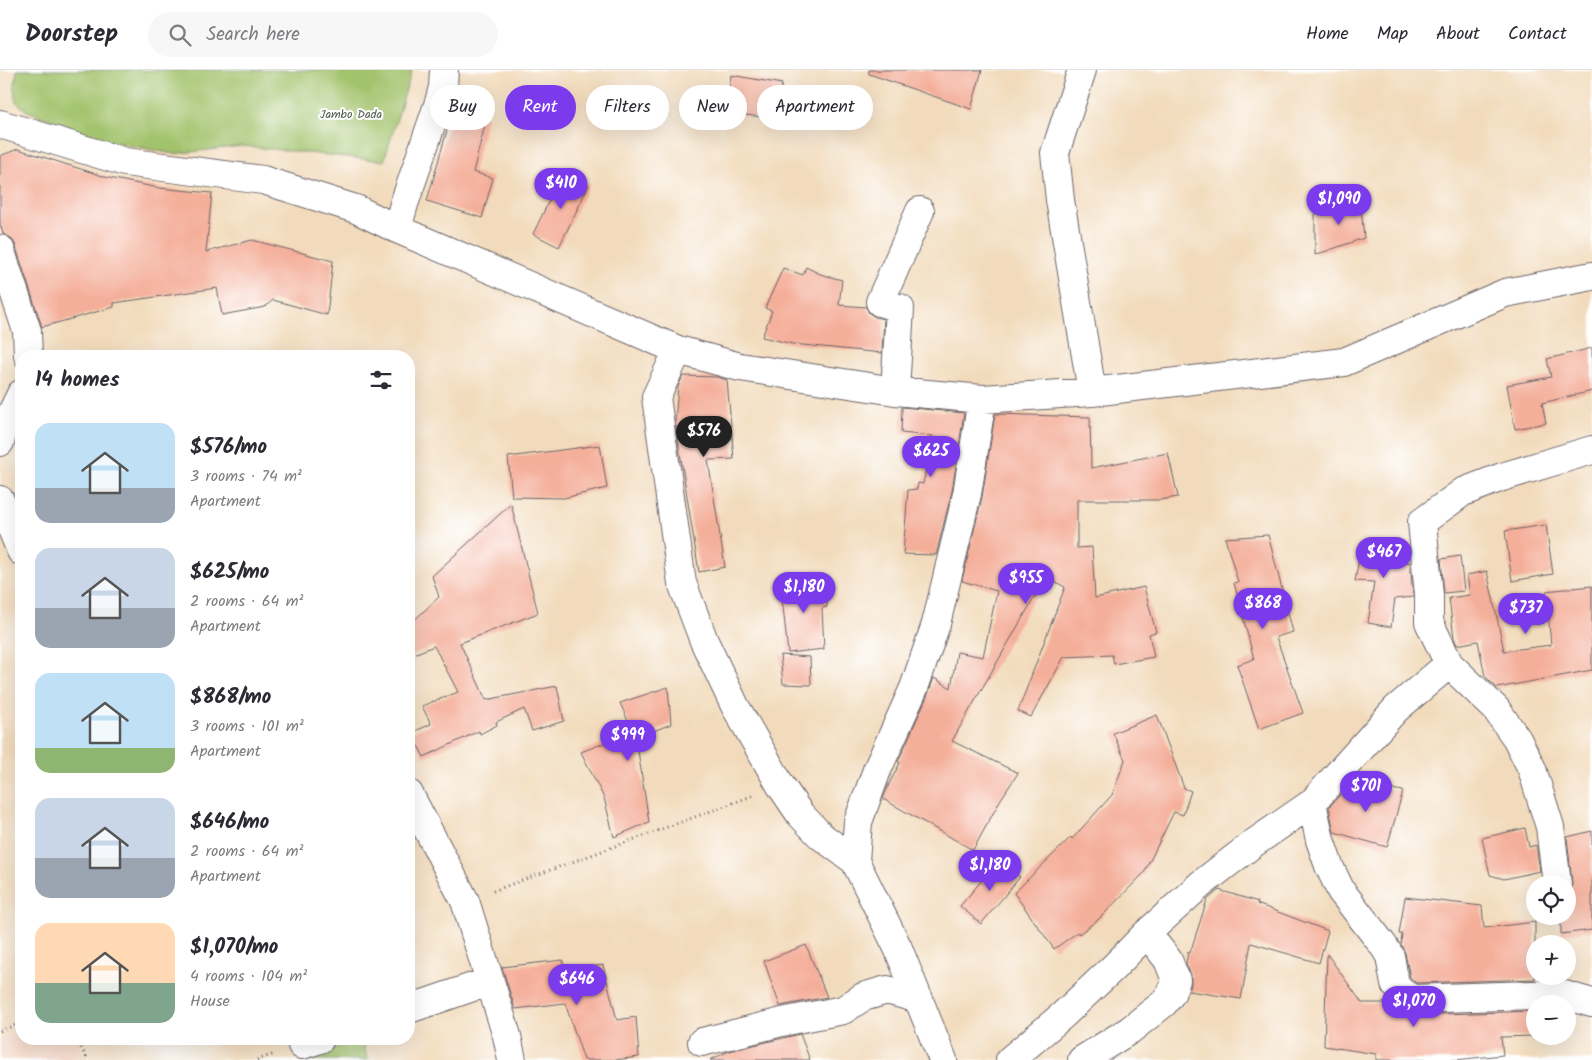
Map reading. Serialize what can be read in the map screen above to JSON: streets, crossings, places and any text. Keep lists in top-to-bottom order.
{
  "parks": ["Jambo Dada"],
  "page": {
    "header": "Doorstep",
    "search": "Search here",
    "nav": [
      "Home",
      "Map",
      "About",
      "Contact"
    ],
    "chip": [
      "Buy",
      "Rent",
      "Filters",
      "New",
      "Apartment"
    ],
    "price": [
      "$410",
      "$1,090",
      "$576",
      "$625",
      "$467",
      "$955",
      "$1,180",
      "$868",
      "$737",
      "$999",
      "$701",
      "$1,180",
      "$646",
      "$1,070"
    ],
    "heading": "14 homes",
    "list": [
      {
        "name": "$576/mo",
        "note": "3 rooms · 74 m² · Apartment"
      },
      {
        "name": "$625/mo",
        "note": "2 rooms · 64 m² · Apartment"
      },
      {
        "name": "$868/mo",
        "note": "3 rooms · 101 m² · Apartment"
      },
      {
        "name": "$646/mo",
        "note": "2 rooms · 64 m² · Apartment"
      },
      {
        "name": "$1,070/mo",
        "note": "4 rooms · 104 m² · House"
      }
    ],
    "map_buttons": ["+", "−"]
  }
}
